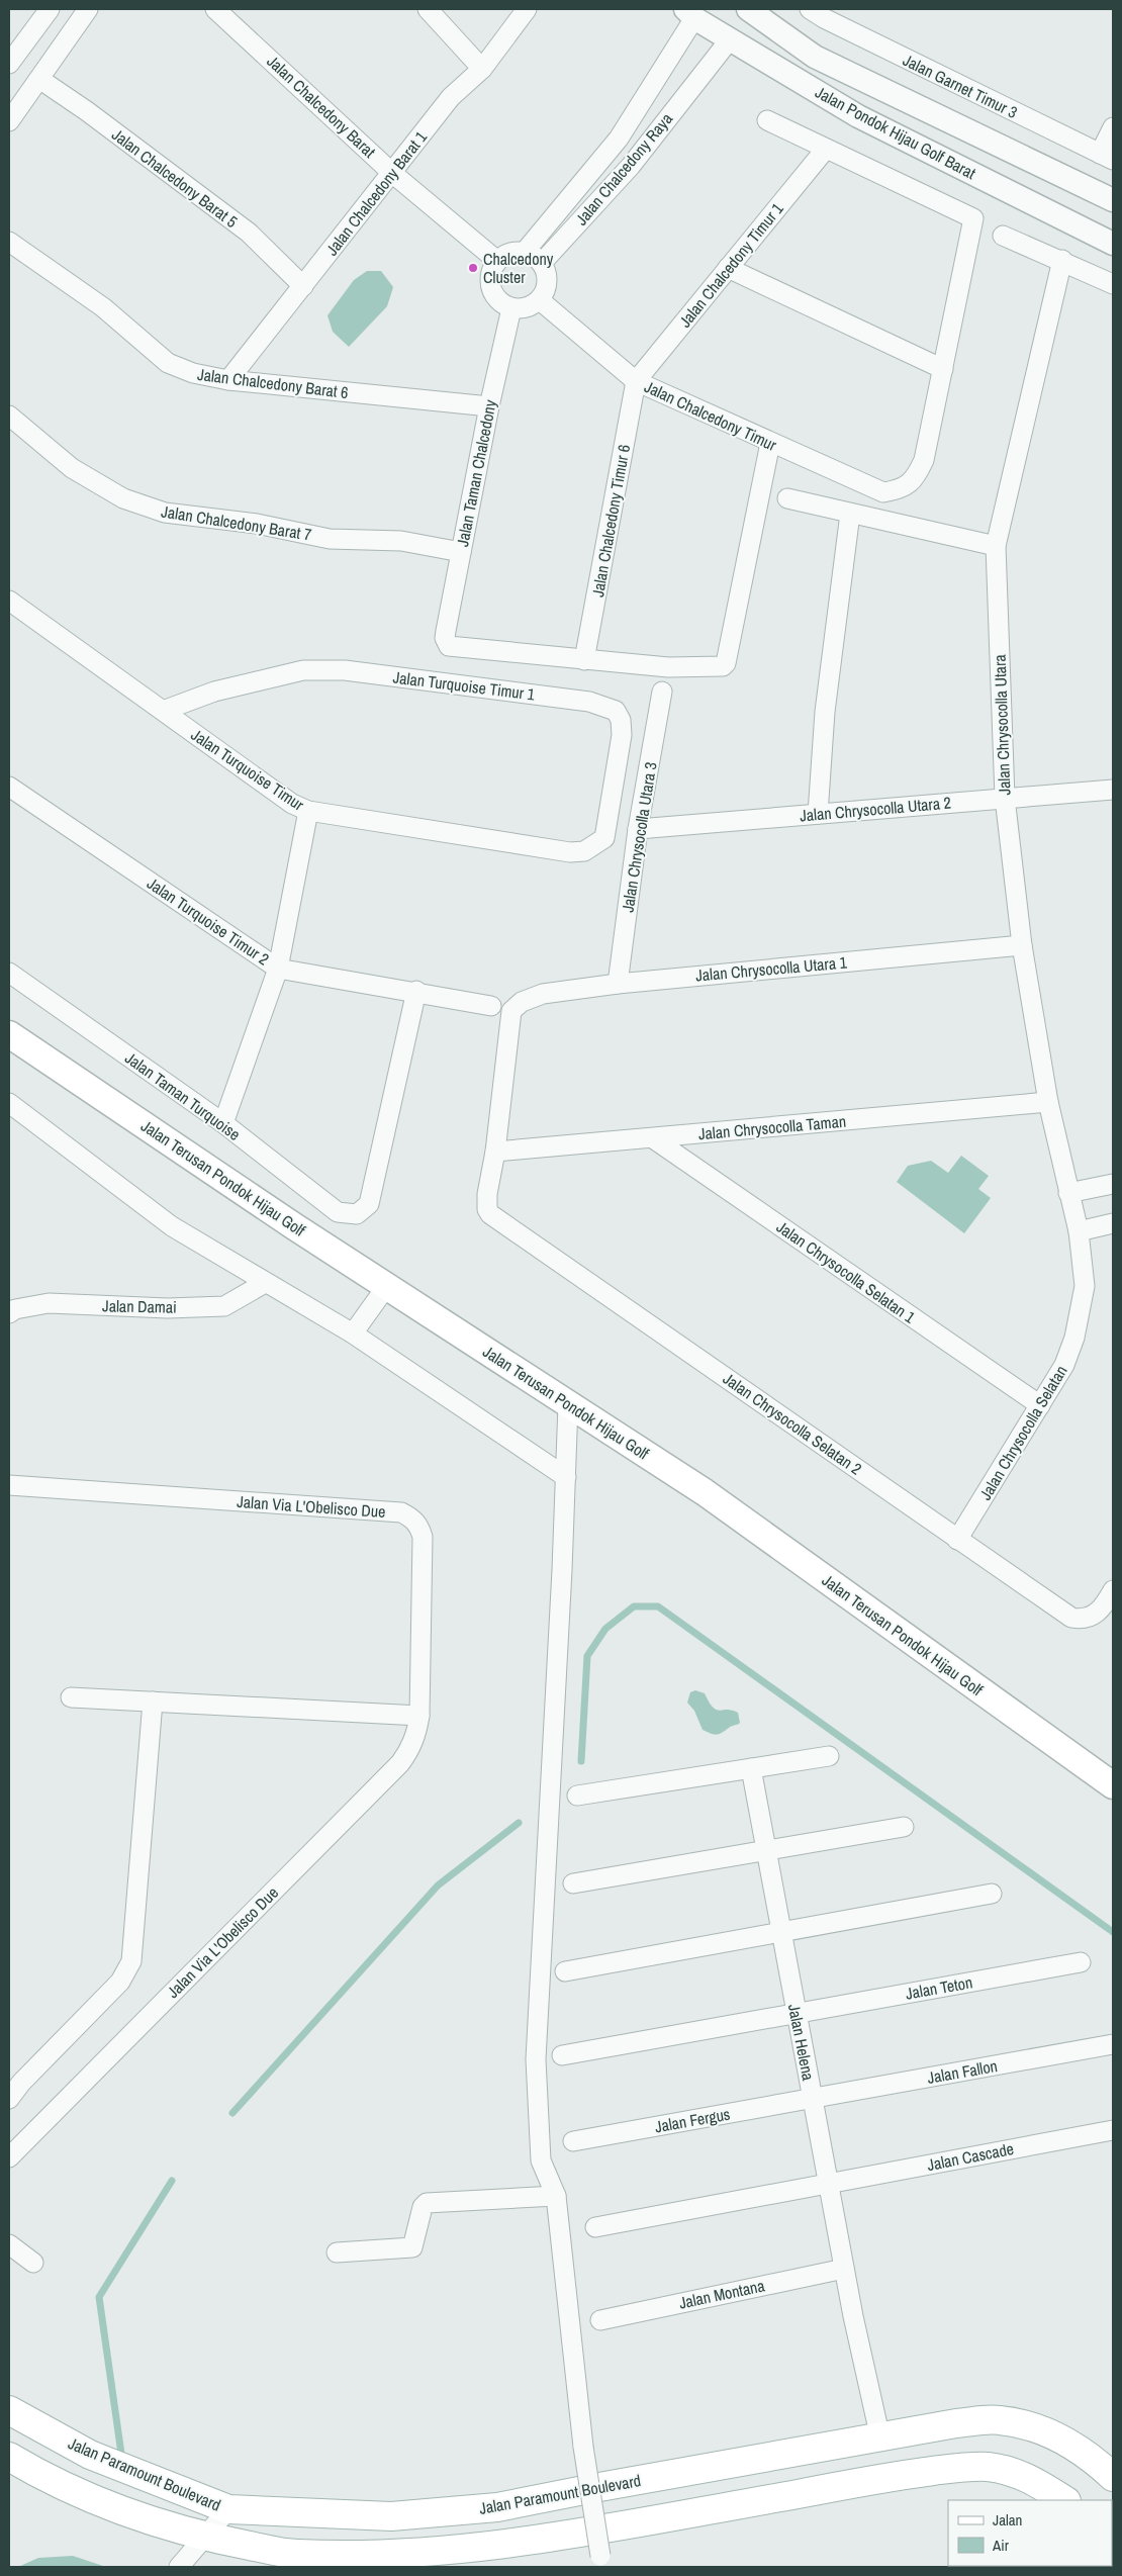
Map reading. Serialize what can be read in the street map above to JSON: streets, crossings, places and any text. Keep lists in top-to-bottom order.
{
  "streets": {
    "main road": ["Jalan Terusan Pondok Hijau Golf", "Jalan Paramount Boulevard"],
    "street": [
      "Jalan Garnet Timur 3",
      "Jalan Chalcedony Barat",
      "Jalan Pondok Hijau Golf Barat",
      "Jalan Chalcedony Raya",
      "Jalan Chalcedony Barat 5",
      "Jalan Chalcedony Barat 1",
      "Jalan Chalcedony Timur 1",
      "Jalan Chalcedony Barat 6",
      "Jalan Chalcedony Timur",
      "Jalan Taman Chalcedony",
      "Jalan Chalcedony Timur 6",
      "Jalan Chalcedony Barat 7",
      "Jalan Turquoise Timur 1",
      "Jalan Chrysocolla Utara",
      "Jalan Turquoise Timur",
      "Jalan Chrysocolla Utara 2",
      "Jalan Chrysocolla Utara 3",
      "Jalan Turquoise Timur 2",
      "Jalan Chrysocolla Utara 1",
      "Jalan Taman Turquoise",
      "Jalan Chrysocolla Taman",
      "Jalan Chrysocolla Selatan 1",
      "Jalan Damai",
      "Jalan Chrysocolla Selatan 2",
      "Jalan Chrysocolla Selatan",
      "Jalan Via L'Obelisco Due",
      "Jalan Teton",
      "Jalan Helena",
      "Jalan Fallon",
      "Jalan Fergus",
      "Jalan Cascade",
      "Jalan Montana"
    ]
  },
  "crossings": [
    ["Jalan Chalcedony Barat", "Jalan Chalcedony Raya"],
    ["Jalan Chalcedony Barat", "Jalan Chalcedony Barat 1"],
    ["Jalan Chalcedony Barat", "Jalan Chalcedony Timur"],
    ["Jalan Chalcedony Barat", "Jalan Taman Chalcedony"],
    ["Jalan Pondok Hijau Golf Barat", "Jalan Chalcedony Raya"],
    ["Jalan Chalcedony Raya", "Jalan Chalcedony Timur"],
    ["Jalan Chalcedony Raya", "Jalan Taman Chalcedony"],
    ["Jalan Chalcedony Barat 5", "Jalan Chalcedony Barat 1"],
    ["Jalan Chalcedony Barat 1", "Jalan Chalcedony Barat 6"],
    ["Jalan Chalcedony Timur 1", "Jalan Chalcedony Timur"],
    ["Jalan Chalcedony Timur 1", "Jalan Chalcedony Timur 6"],
    ["Jalan Chalcedony Barat 6", "Jalan Taman Chalcedony"],
    ["Jalan Chalcedony Timur", "Jalan Taman Chalcedony"],
    ["Jalan Chalcedony Timur", "Jalan Chalcedony Timur 6"],
    ["Jalan Taman Chalcedony", "Jalan Chalcedony Timur 6"],
    ["Jalan Taman Chalcedony", "Jalan Chalcedony Barat 7"],
    ["Jalan Turquoise Timur 1", "Jalan Turquoise Timur"],
    ["Jalan Chrysocolla Utara", "Jalan Chrysocolla Utara 2"],
    ["Jalan Chrysocolla Utara", "Jalan Chrysocolla Utara 1"],
    ["Jalan Chrysocolla Utara", "Jalan Chrysocolla Taman"],
    ["Jalan Chrysocolla Utara", "Jalan Chrysocolla Selatan"],
    ["Jalan Chrysocolla Utara 2", "Jalan Chrysocolla Utara 3"],
    ["Jalan Chrysocolla Utara 3", "Jalan Chrysocolla Utara 1"],
    ["Jalan Turquoise Timur 2", "Jalan Taman Turquoise"],
    ["Jalan Chrysocolla Utara 1", "Jalan Chrysocolla Taman"],
    ["Jalan Chrysocolla Utara 1", "Jalan Chrysocolla Selatan 2"],
    ["Jalan Chrysocolla Taman", "Jalan Chrysocolla Selatan 1"],
    ["Jalan Chrysocolla Taman", "Jalan Chrysocolla Selatan 2"],
    ["Jalan Chrysocolla Selatan 1", "Jalan Chrysocolla Selatan"],
    ["Jalan Chrysocolla Selatan 2", "Jalan Chrysocolla Selatan"],
    ["Jalan Teton", "Jalan Helena"],
    ["Jalan Helena", "Jalan Fallon"],
    ["Jalan Helena", "Jalan Fergus"],
    ["Jalan Helena", "Jalan Cascade"],
    ["Jalan Helena", "Jalan Montana"],
    ["Jalan Helena", "Jalan Paramount Boulevard"],
    ["Jalan Fallon", "Jalan Fergus"]
  ],
  "places": ["Chalcedony Cluster"],
  "legend": ["Jalan", "Air"]
}
